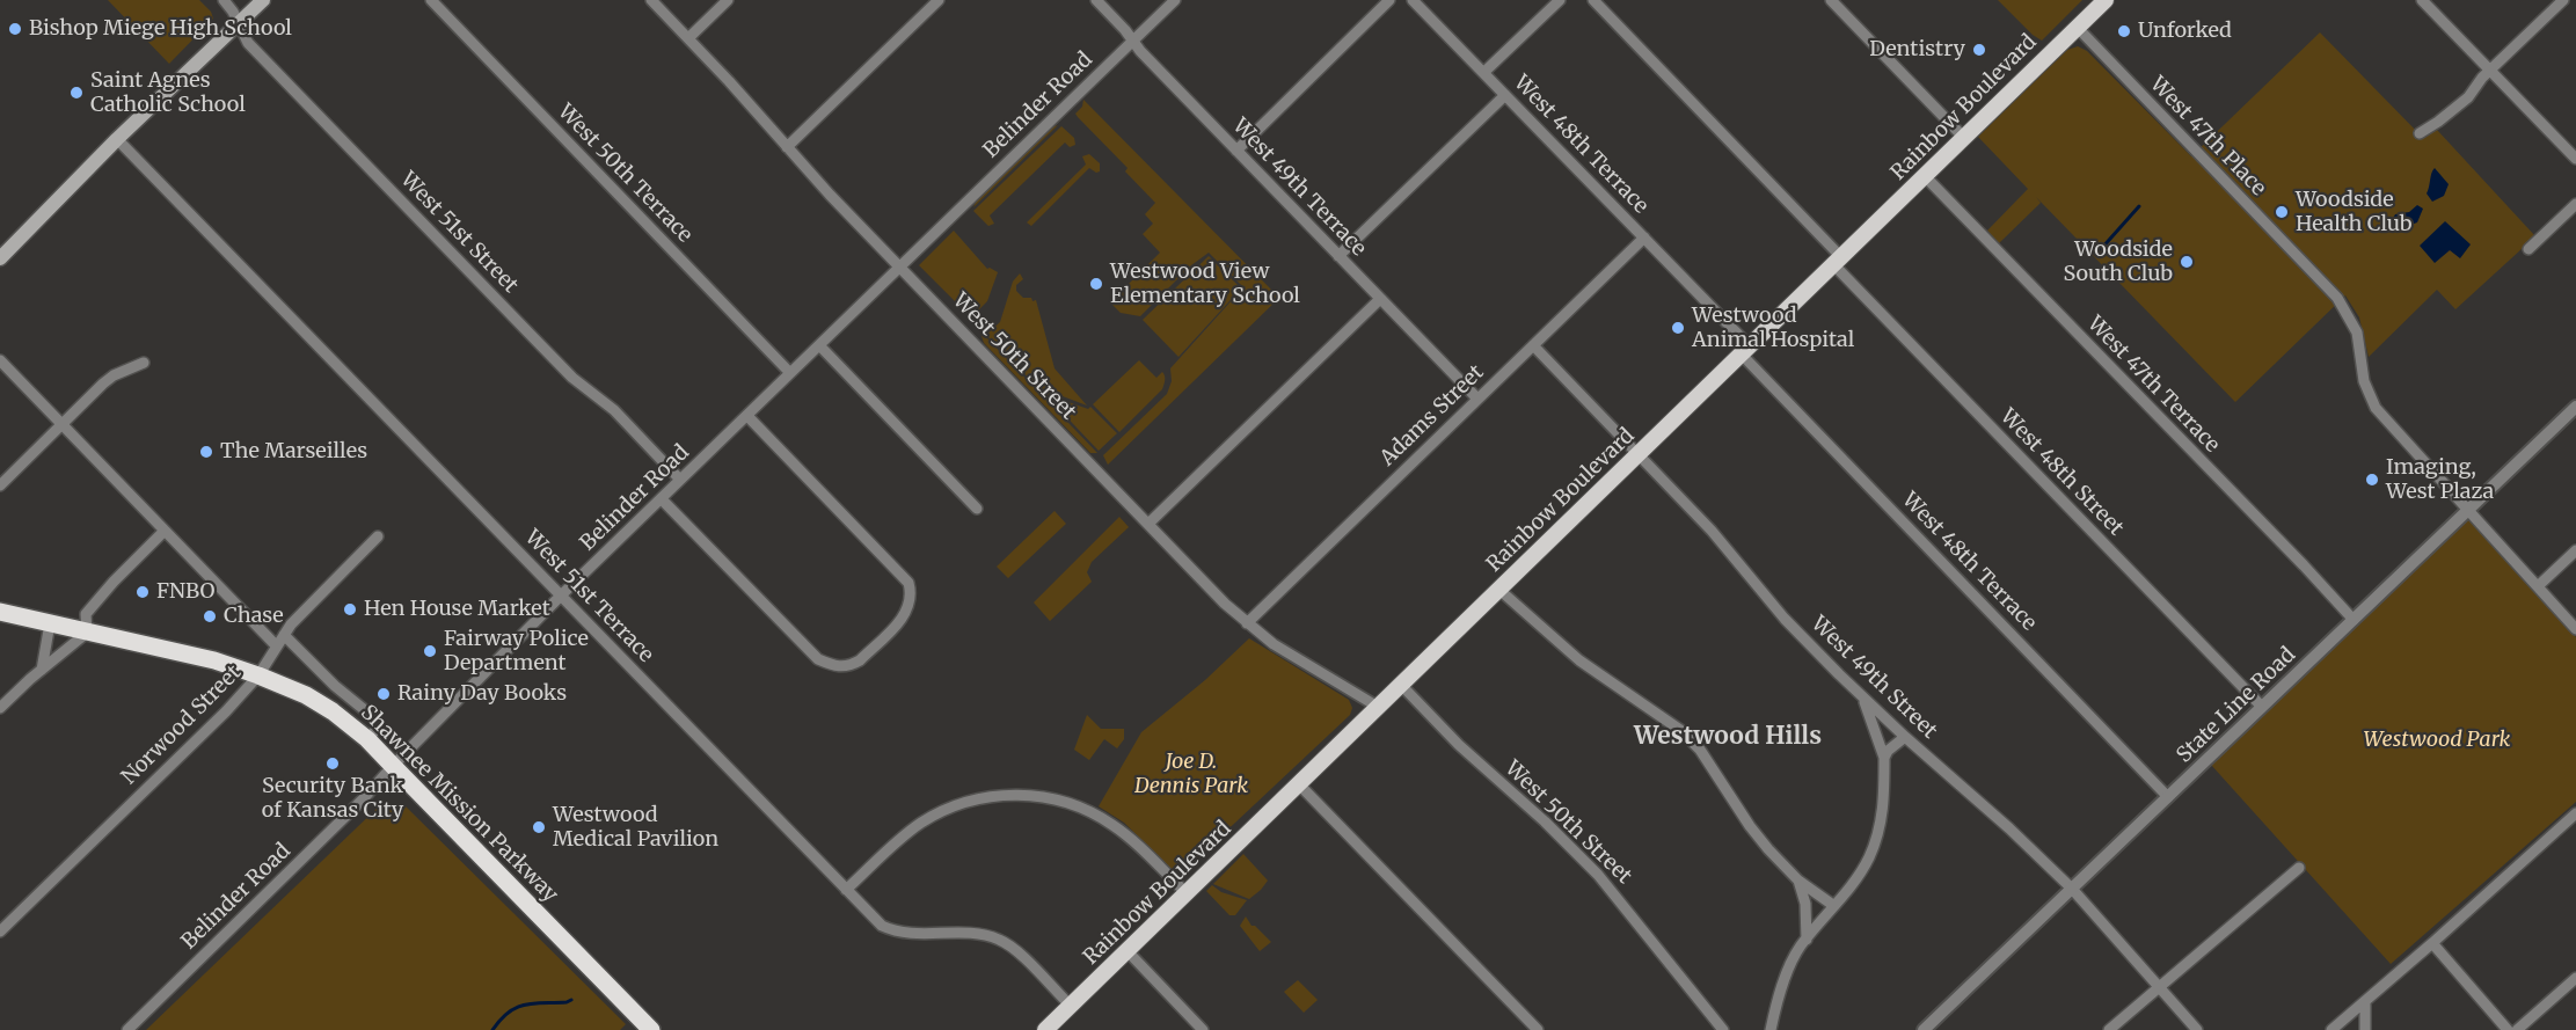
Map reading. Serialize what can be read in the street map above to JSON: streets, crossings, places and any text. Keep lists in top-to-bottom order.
{
  "streets": {
    "highway": ["Shawnee Mission Parkway"],
    "main road": ["Rainbow Boulevard"],
    "street": [
      "Belinder Road",
      "West 47th Place",
      "West 48th Terrace",
      "West 50th Terrace",
      "West 49th Terrace",
      "West 51st Street",
      "West 50th Street",
      "West 47th Terrace",
      "Adams Street",
      "West 48th Street",
      "West 51st Terrace",
      "West 49th Street",
      "State Line Road",
      "Norwood Street"
    ]
  },
  "crossings": [
    ["Belinder Road", "West 50th Terrace"],
    ["Belinder Road", "West 49th Terrace"],
    ["Belinder Road", "West 51st Street"],
    ["Belinder Road", "West 50th Street"],
    ["Belinder Road", "West 51st Terrace"],
    ["Belinder Road", "Shawnee Mission Parkway"],
    ["Rainbow Boulevard", "West 47th Place"],
    ["Rainbow Boulevard", "West 48th Terrace"],
    ["Rainbow Boulevard", "West 50th Street"],
    ["Rainbow Boulevard", "West 47th Terrace"],
    ["Rainbow Boulevard", "West 48th Street"],
    ["Rainbow Boulevard", "West 51st Terrace"],
    ["Rainbow Boulevard", "West 49th Street"],
    ["West 47th Place", "State Line Road"],
    ["West 48th Terrace", "Adams Street"],
    ["West 48th Terrace", "State Line Road"],
    ["West 49th Terrace", "Adams Street"],
    ["West 50th Street", "Adams Street"],
    ["West 47th Terrace", "State Line Road"],
    ["Adams Street", "West 49th Street"],
    ["West 48th Street", "State Line Road"],
    ["West 49th Street", "State Line Road"],
    ["Norwood Street", "Shawnee Mission Parkway"]
  ],
  "districts": ["Westwood Hills"],
  "parks": ["Westwood Park", "Joe D. Dennis Park"],
  "places": [
    "Bishop Miege High School",
    "Unforked",
    "Dentistry",
    "Saint Agnes Catholic School",
    "Woodside Health Club",
    "Woodside South Club",
    "Westwood View Elementary School",
    "Westwood Animal Hospital",
    "The Marseilles",
    "Imaging, West Plaza",
    "FNBO",
    "Hen House Market",
    "Chase",
    "Fairway Police Department",
    "Rainy Day Books",
    "Security Bank of Kansas City",
    "Westwood Medical Pavilion"
  ]
}
